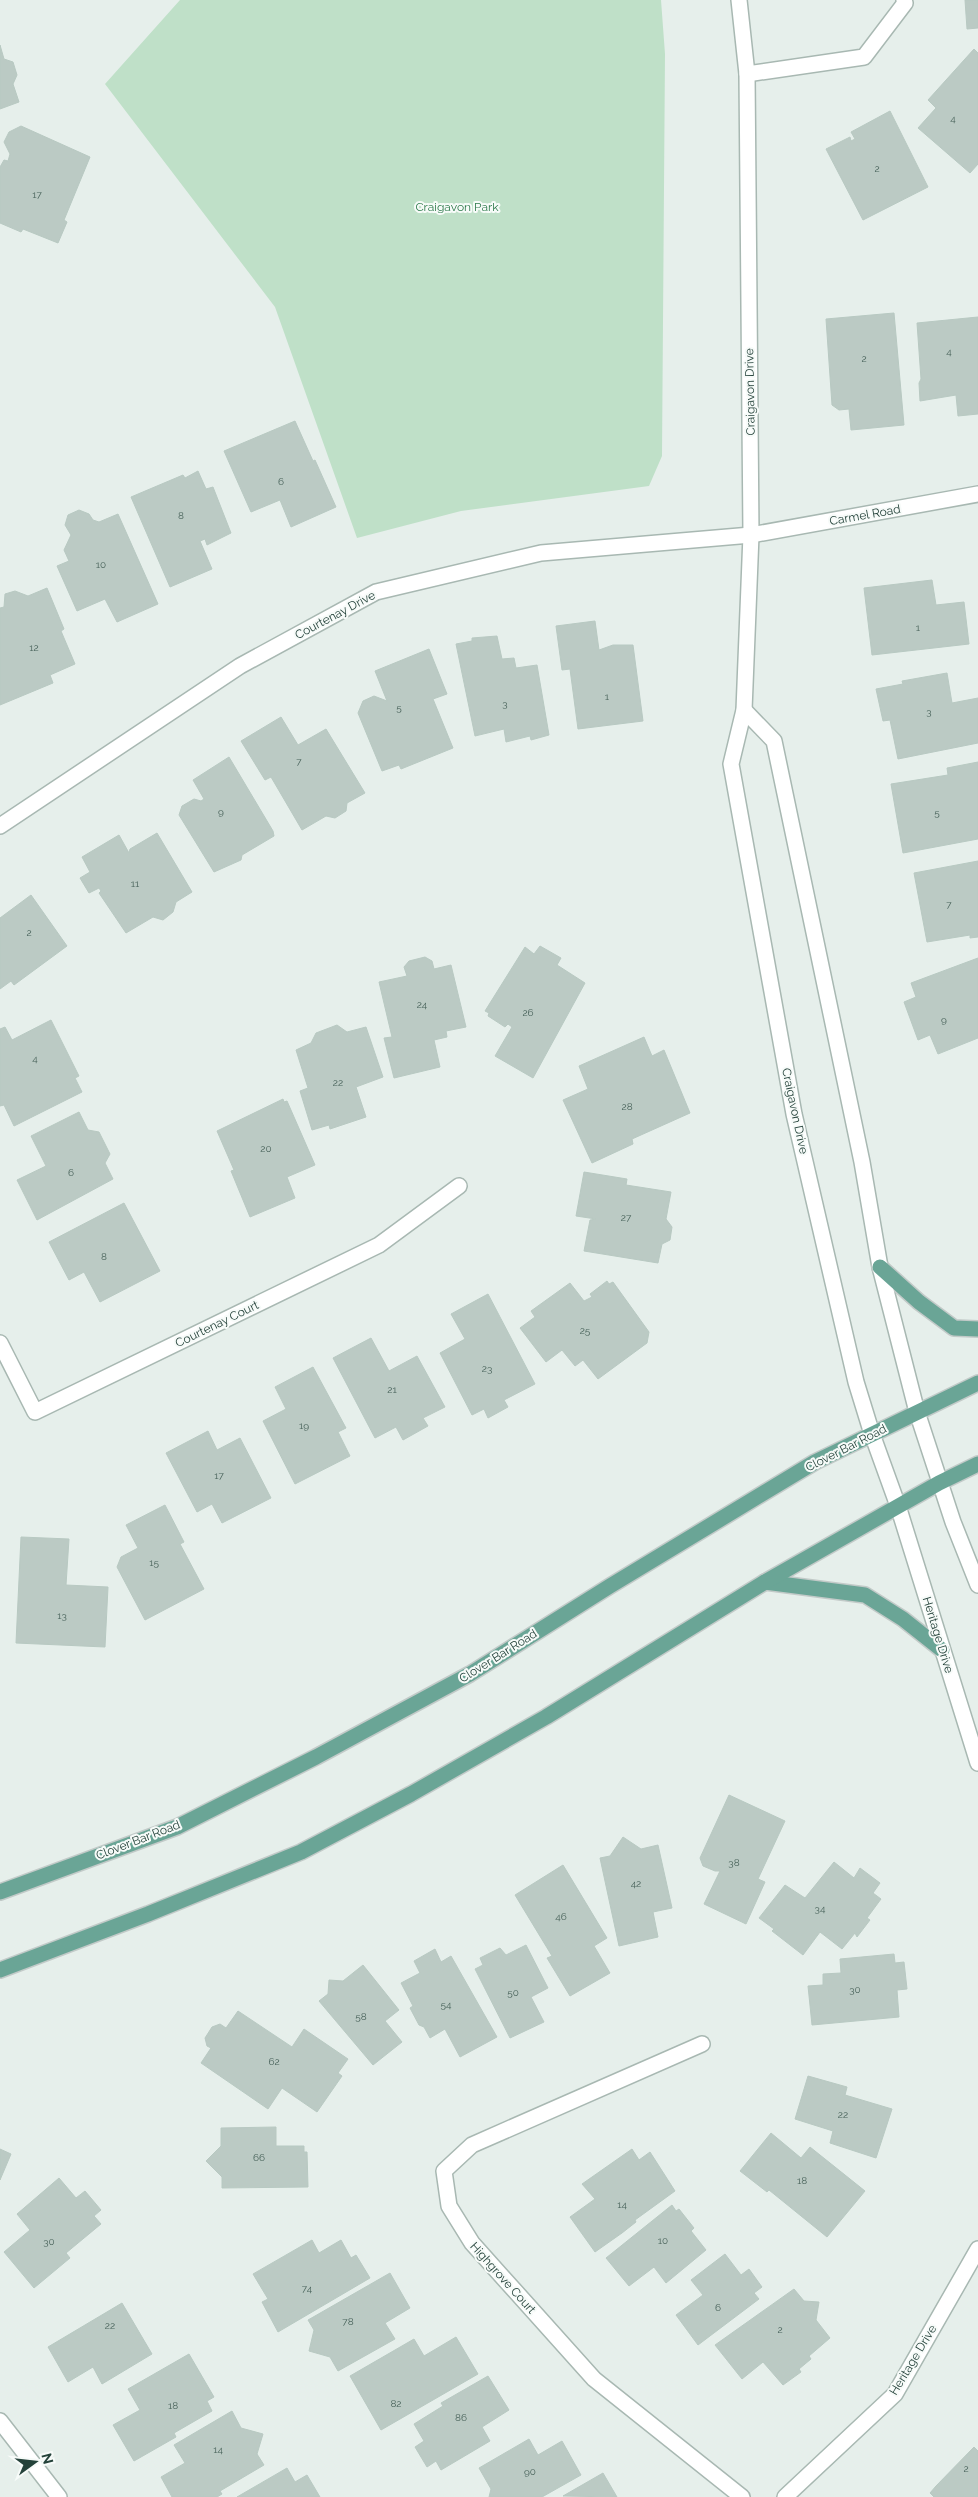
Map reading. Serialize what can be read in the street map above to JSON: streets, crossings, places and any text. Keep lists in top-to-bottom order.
{
  "streets": {
    "main road": ["Clover Bar Road"],
    "street": [
      "Craigavon Drive",
      "Carmel Road",
      "Courtenay Drive",
      "Courtenay Court",
      "Heritage Drive",
      "Highgrove Court"
    ]
  },
  "crossings": [
    ["Craigavon Drive", "Carmel Road"],
    ["Craigavon Drive", "Courtenay Drive"],
    ["Craigavon Drive", "Clover Bar Road"],
    ["Craigavon Drive", "Heritage Drive"],
    ["Carmel Road", "Courtenay Drive"]
  ],
  "parks": ["Craigavon Park"],
  "house_numbers": [
    "4",
    "2",
    "17",
    "4",
    "2",
    "6",
    "8",
    "10",
    "1",
    "12",
    "1",
    "3",
    "5",
    "3",
    "7",
    "9",
    "5",
    "11",
    "7",
    "2",
    "24",
    "26",
    "9",
    "4",
    "22",
    "28",
    "20",
    "6",
    "27",
    "8",
    "25",
    "23",
    "21",
    "19",
    "17",
    "15",
    "13",
    "38",
    "42",
    "34",
    "46",
    "30",
    "50",
    "54",
    "58",
    "62",
    "22",
    "66",
    "18",
    "14",
    "10",
    "30",
    "74",
    "6",
    "78",
    "22",
    "2",
    "82",
    "18",
    "86",
    "14",
    "2",
    "90"
  ],
  "north": "right"
}
